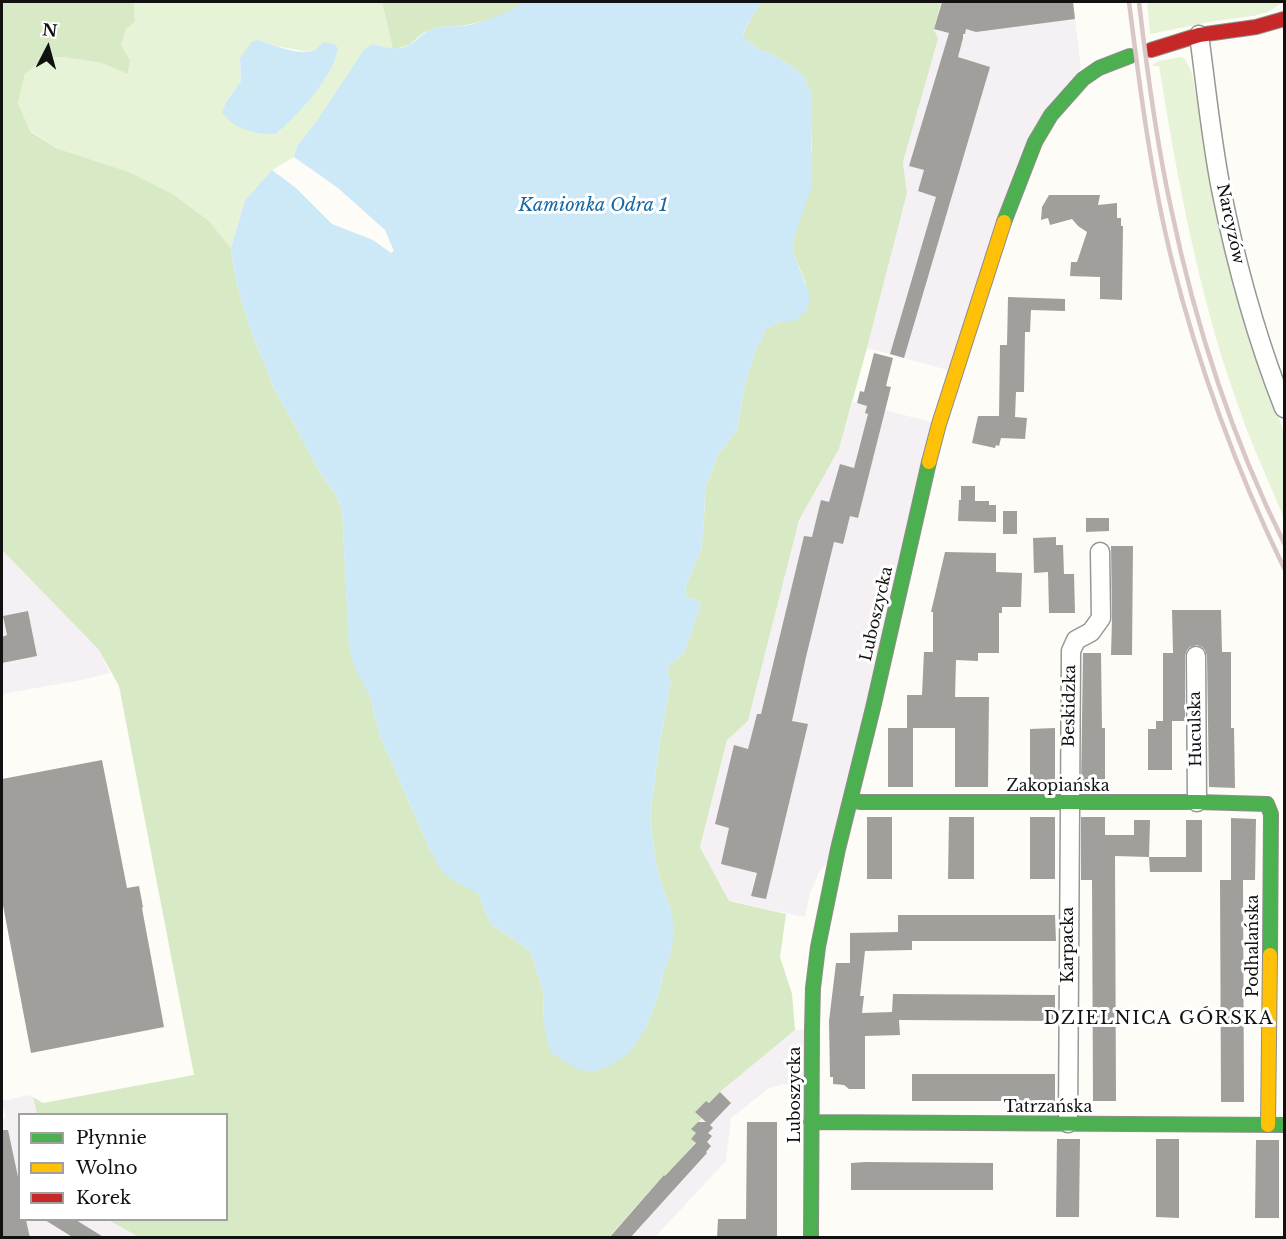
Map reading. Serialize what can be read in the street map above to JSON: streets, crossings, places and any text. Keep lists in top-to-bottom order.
{
  "streets": {
    "street": [
      "Narcyzów",
      "Luboszycka",
      "Beskidzka",
      "Huculska",
      "Zakopiańska",
      "Karpacka",
      "Podhalańska",
      "Tatrzańska"
    ]
  },
  "crossings": [
    ["Luboszycka", "Zakopiańska"],
    ["Luboszycka", "Tatrzańska"],
    ["Beskidzka", "Zakopiańska"],
    ["Beskidzka", "Karpacka"],
    ["Huculska", "Zakopiańska"],
    ["Zakopiańska", "Karpacka"],
    ["Zakopiańska", "Podhalańska"],
    ["Karpacka", "Tatrzańska"],
    ["Podhalańska", "Tatrzańska"]
  ],
  "districts": ["DZIELNICA GÓRSKA"],
  "water": ["Kamionka Odra 1"],
  "legend": ["Płynnie", "Wolno", "Korek"],
  "north": "top"
}
